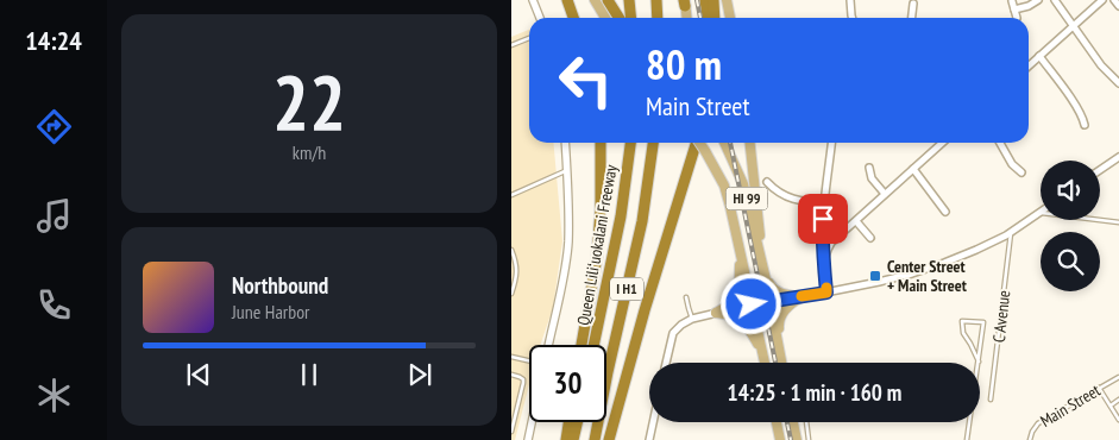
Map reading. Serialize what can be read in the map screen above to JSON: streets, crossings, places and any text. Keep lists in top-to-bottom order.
{
  "streets": {
    "highway": ["Queen Liliʻuokalani Freeway", "I H1"],
    "main road": ["HI 99"],
    "lane": ["C Avenue", "Main Street"]
  },
  "places": {
    "transit": ["Center Street + Main Street"]
  },
  "page": {
    "tabs": "14:24",
    "tile": ["22", "km/h"],
    "turn": ["80 m", "Main Street"],
    "song": ["Northbound", "June Harbor"],
    "limit": "30",
    "trip": "14:25 · 1 min · 160 m"
  }
}
